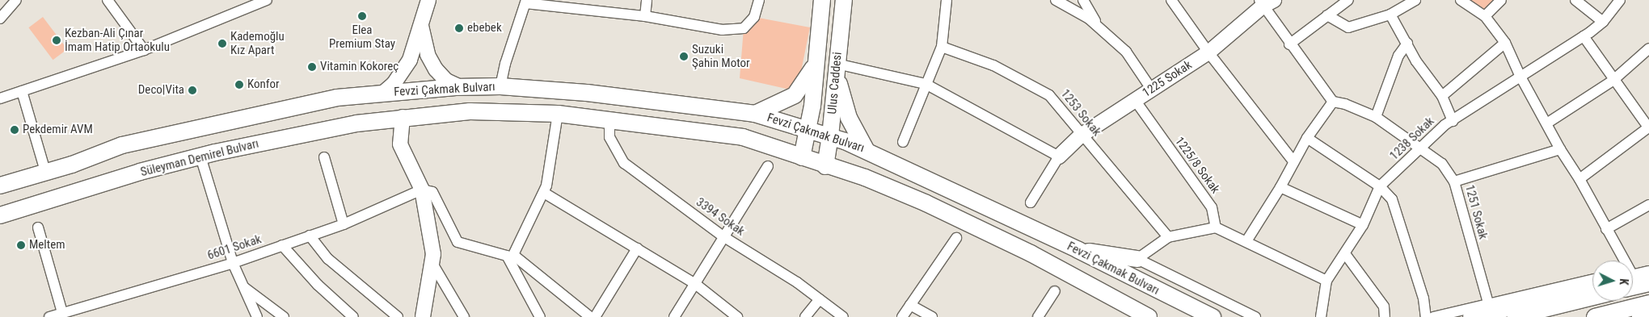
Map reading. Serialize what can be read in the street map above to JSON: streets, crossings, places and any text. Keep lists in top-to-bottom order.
{
  "streets": {
    "main road": ["Ulus Caddesi", "Fevzi Çakmak Bulvarı", "Süleyman Demirel Bulvarı"],
    "street": [
      "1225 Sokak",
      "1253 Sokak",
      "1238 Sokak",
      "1225/8 Sokak",
      "1251 Sokak",
      "3394 Sokak",
      "6601 Sokak"
    ]
  },
  "crossings": [
    ["1225 Sokak", "1253 Sokak"],
    ["1225 Sokak", "1225/8 Sokak"],
    ["Ulus Caddesi", "Fevzi Çakmak Bulvarı"],
    ["Fevzi Çakmak Bulvarı", "Süleyman Demirel Bulvarı"],
    ["Fevzi Çakmak Bulvarı", "3394 Sokak"],
    ["1238 Sokak", "1251 Sokak"]
  ],
  "places": [
    "Elea Premium Stay",
    "ebebek",
    "Kezban-Ali Çınar İmam Hatip Ortaokulu",
    "Kademoğlu Kız Apart",
    "Suzuki Şahin Motor",
    "Vitamin Kokoreç",
    "Konfor",
    "Deco|Vita",
    "Pekdemir AVM",
    "Meltem"
  ],
  "north": "right"
}
